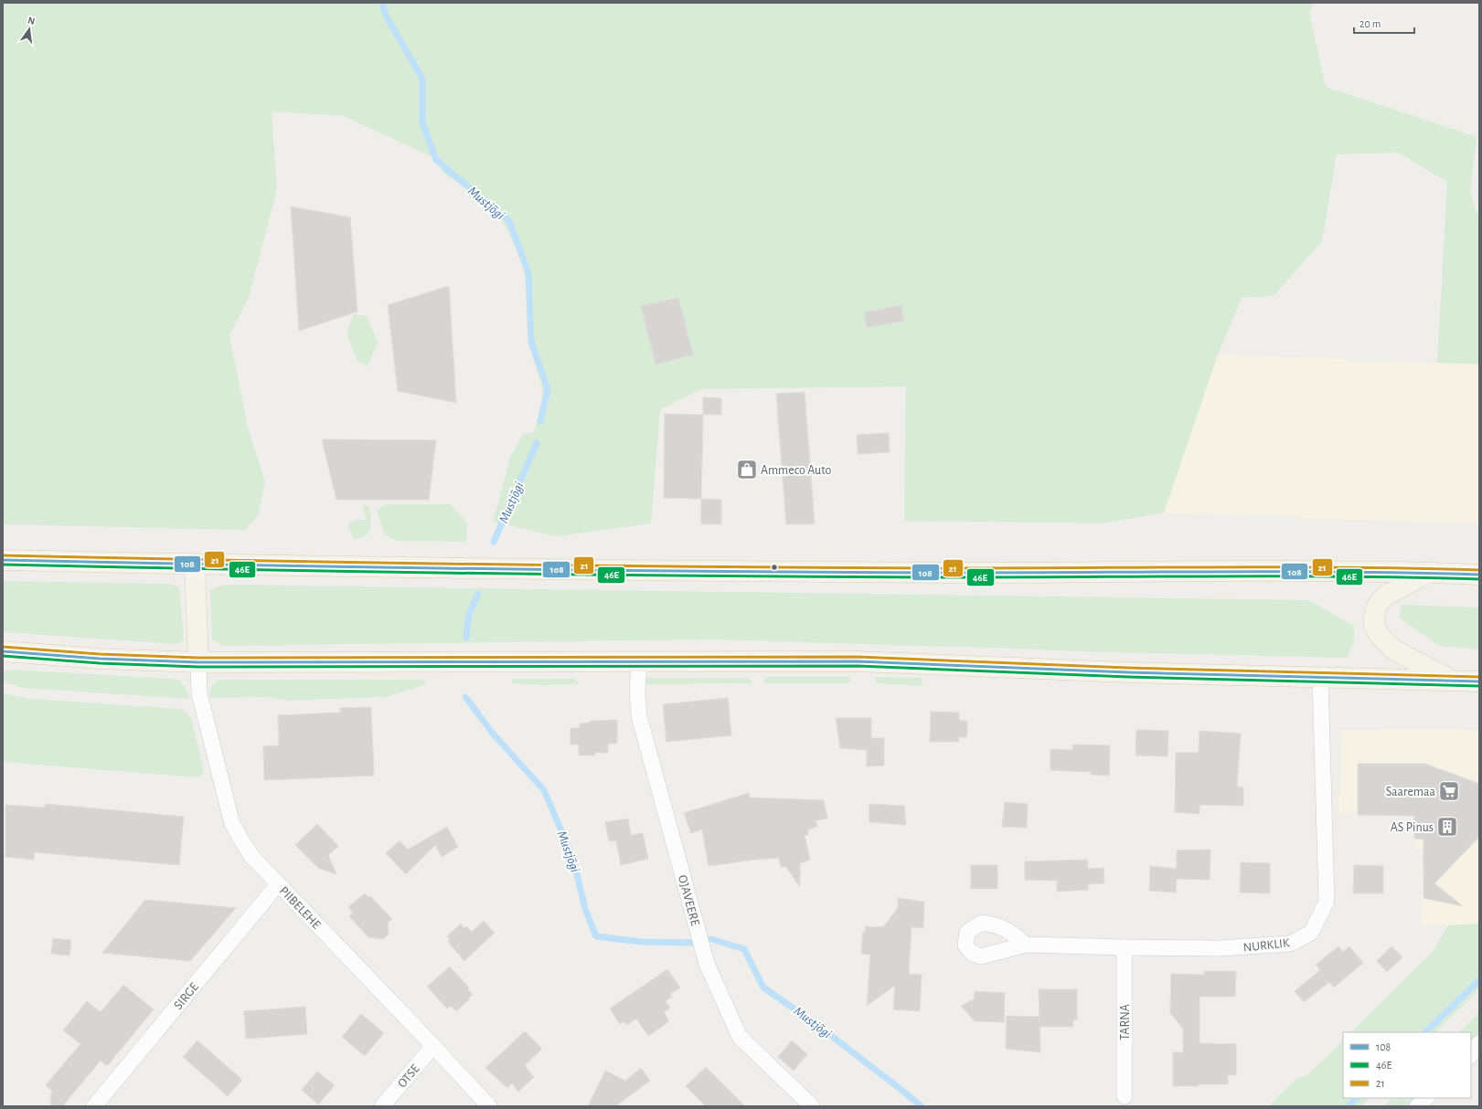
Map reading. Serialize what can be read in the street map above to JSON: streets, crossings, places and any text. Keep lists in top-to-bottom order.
{
  "streets": {
    "street": [
      "OJAVEERE",
      "PIIBELEHE",
      "NURKLIK",
      "SIRGE",
      "TARNA",
      "OTSE"
    ]
  },
  "crossings": [
    ["PIIBELEHE", "SIRGE"],
    ["PIIBELEHE", "OTSE"],
    ["NURKLIK", "TARNA"]
  ],
  "water": ["Mustjõgi"],
  "places": {
    "shop": ["Ammeco Auto"],
    "supermarket": ["Saaremaa"],
    "building": ["AS Pinus"]
  },
  "lines": ["transit line 21", "transit line 108", "transit line 46E"],
  "legend": ["108", "46E", "21"],
  "scale_bar": "20 m",
  "north": "top"
}
